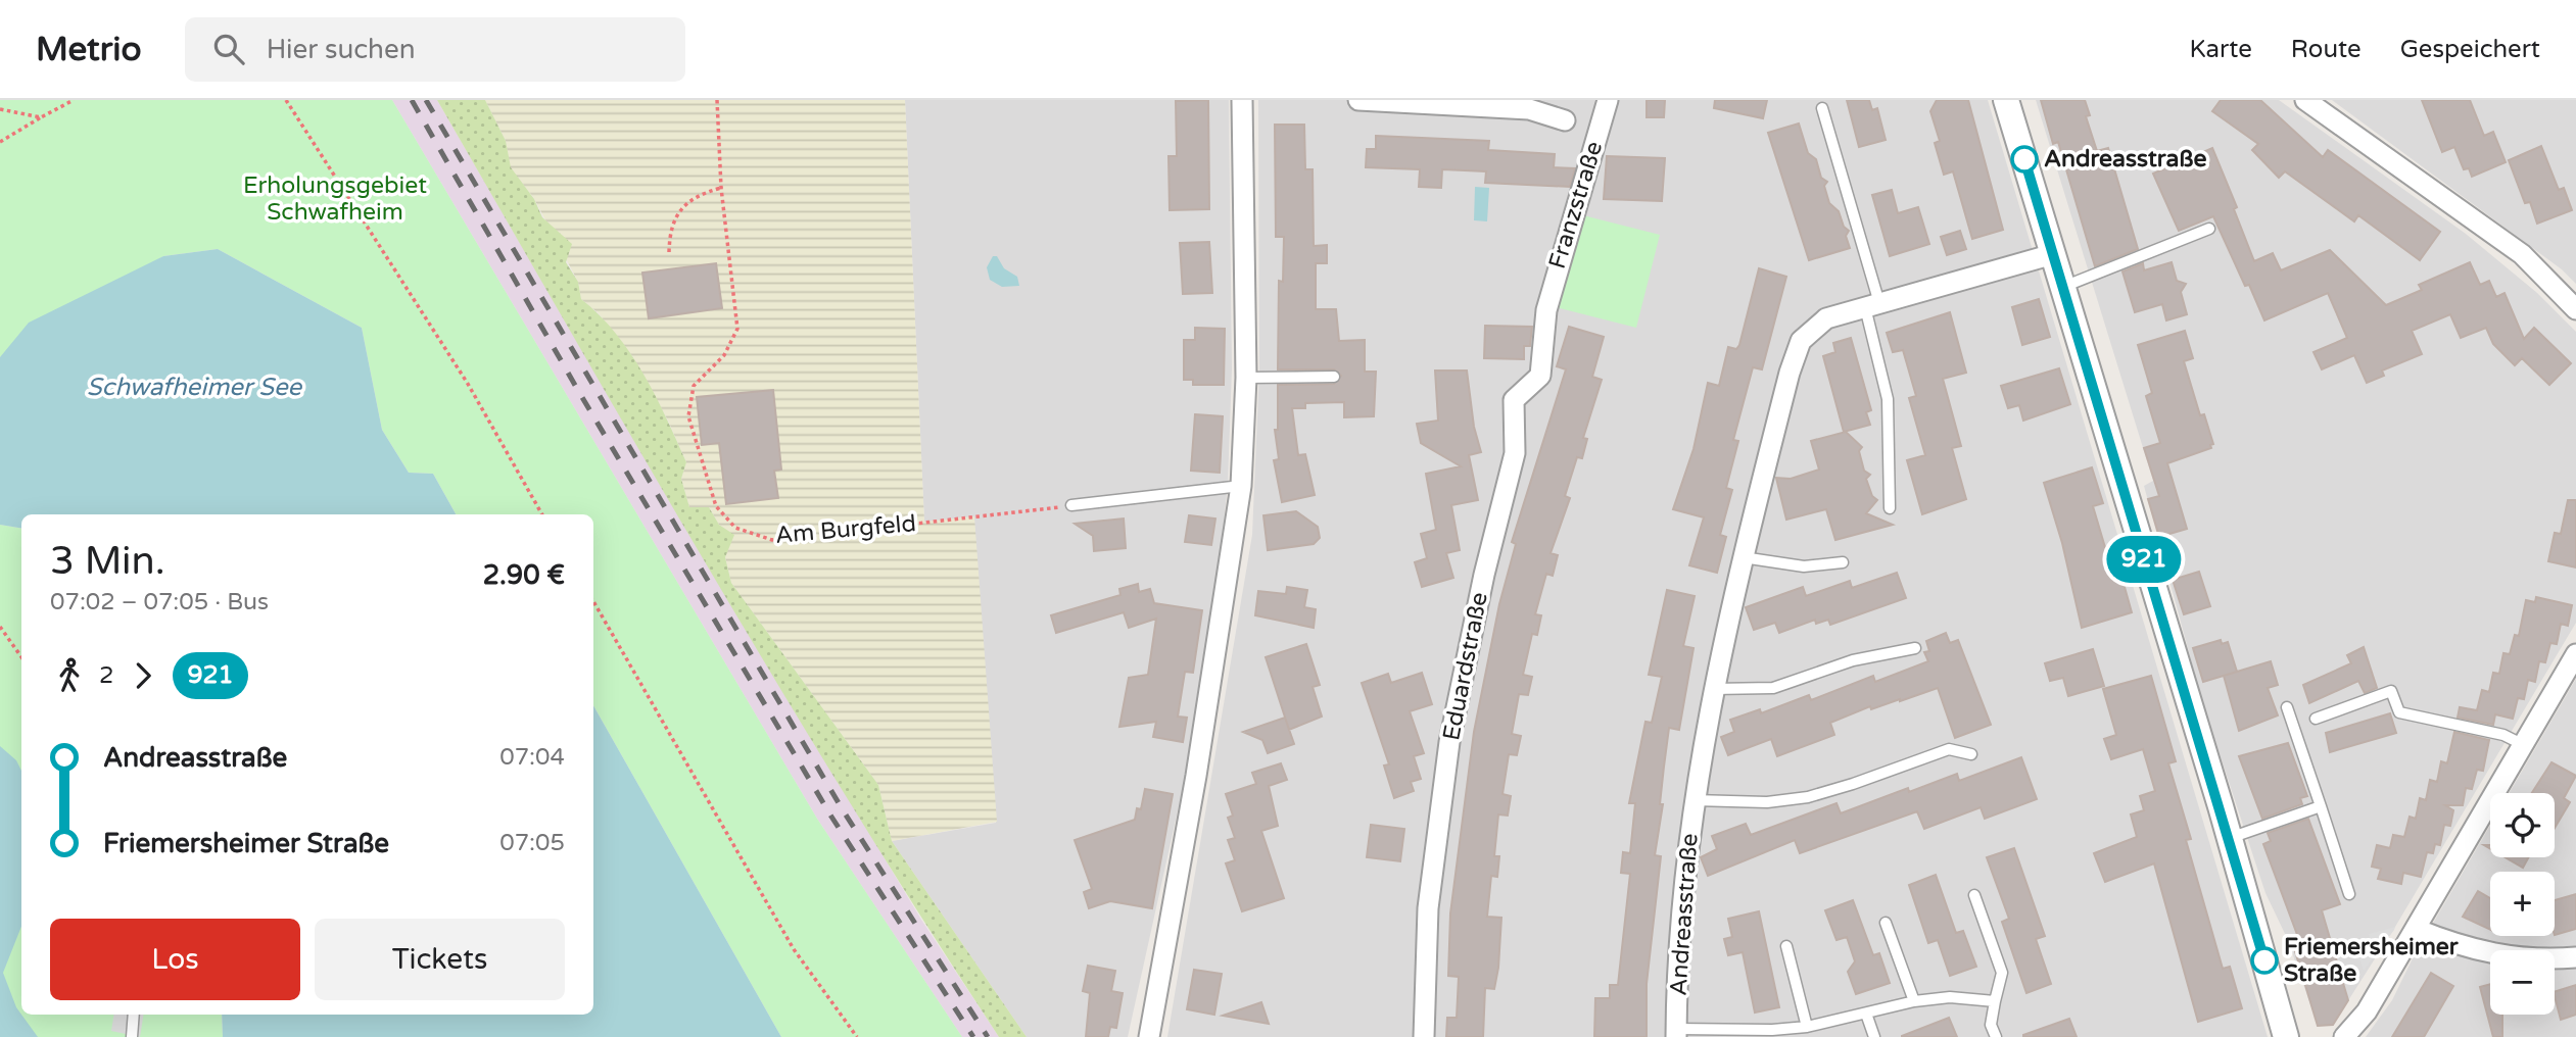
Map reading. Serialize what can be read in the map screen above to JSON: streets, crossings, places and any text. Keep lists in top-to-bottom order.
{
  "streets": {
    "street": ["Franzstraße", "Eduardstraße", "Andreasstraße"],
    "path": ["Am Burgfeld"]
  },
  "crossings": [
    ["Franzstraße", "Eduardstraße"]
  ],
  "water": ["Schwafheimer See"],
  "parks": ["Erholungsgebiet Schwafheim"],
  "places": ["Andreasstraße", "Friemersheimer Straße"],
  "lines": ["bus line 921"],
  "page": {
    "header": "Metrio",
    "search": "Hier suchen",
    "nav": ["Karte", "Route", "Gespeichert"],
    "on_map": "921",
    "heading": ["3 Min.", "07:02 – 07:05 · Bus", "2.90 €"],
    "legs": ["2", "921"],
    "list": [
      {
        "name": "Andreasstraße",
        "value": "07:04"
      },
      {
        "name": "Friemersheimer Straße",
        "value": "07:05"
      }
    ],
    "map_buttons": ["+", "−"],
    "buttons": ["Los", "Tickets"]
  }
}
